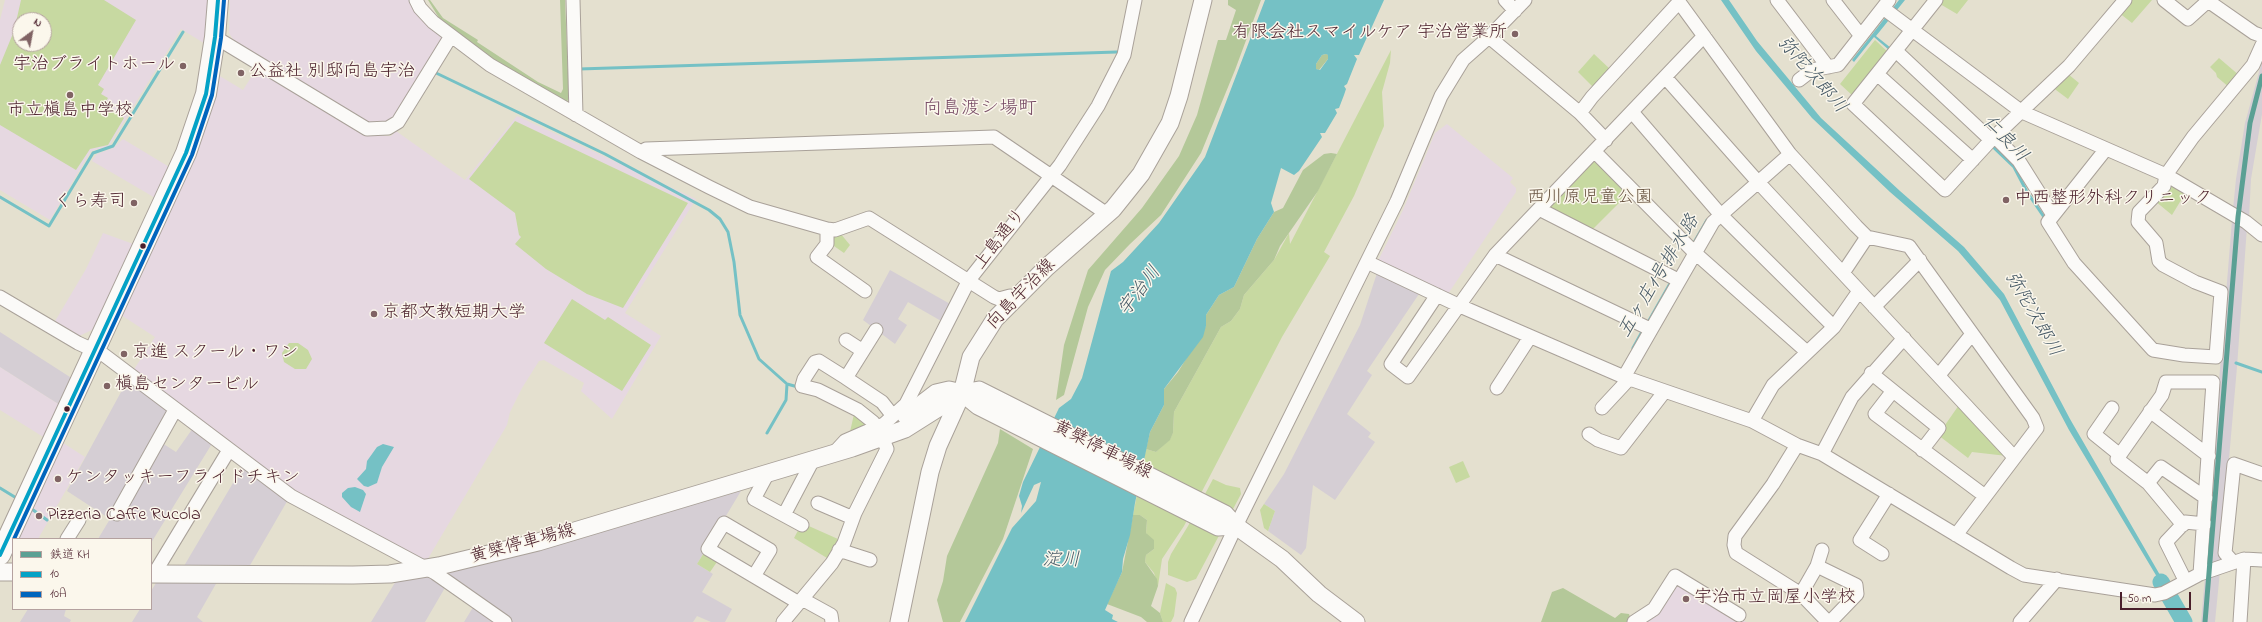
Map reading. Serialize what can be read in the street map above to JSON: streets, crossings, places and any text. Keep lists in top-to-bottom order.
{
  "streets": {
    "main road": ["向島宇治線", "黄檗停車場線"],
    "street": ["上島通り"]
  },
  "crossings": [
    ["上島通り", "黄檗停車場線"],
    ["向島宇治線", "黄檗停車場線"]
  ],
  "districts": ["向島渡シ場町"],
  "water": [
    "弥陀次郎川",
    "仁良川",
    "五ヶ庄1号排水路",
    "宇治川",
    "淀川"
  ],
  "parks": ["西川原児童公園"],
  "places": [
    "有限会社スマイルケア 宇治営業所",
    "宇治ブライトホール",
    "公益社 別邸向島宇治",
    "市立槇島中学校",
    "中西整形外科クリニック",
    "くら寿司",
    "京都文教短期大学",
    "京進 スクール・ワン",
    "槇島センタービル",
    "ケンタッキーフライドチキン",
    "Pizzeria Caffe Rucola",
    "宇治市立岡屋小学校"
  ],
  "lines": ["transit line 10", "transit line 10A", "rail line KH"],
  "legend": ["鉄道 KH", "10", "10A"],
  "scale_bar": "50 m",
  "north": "top right"
}
